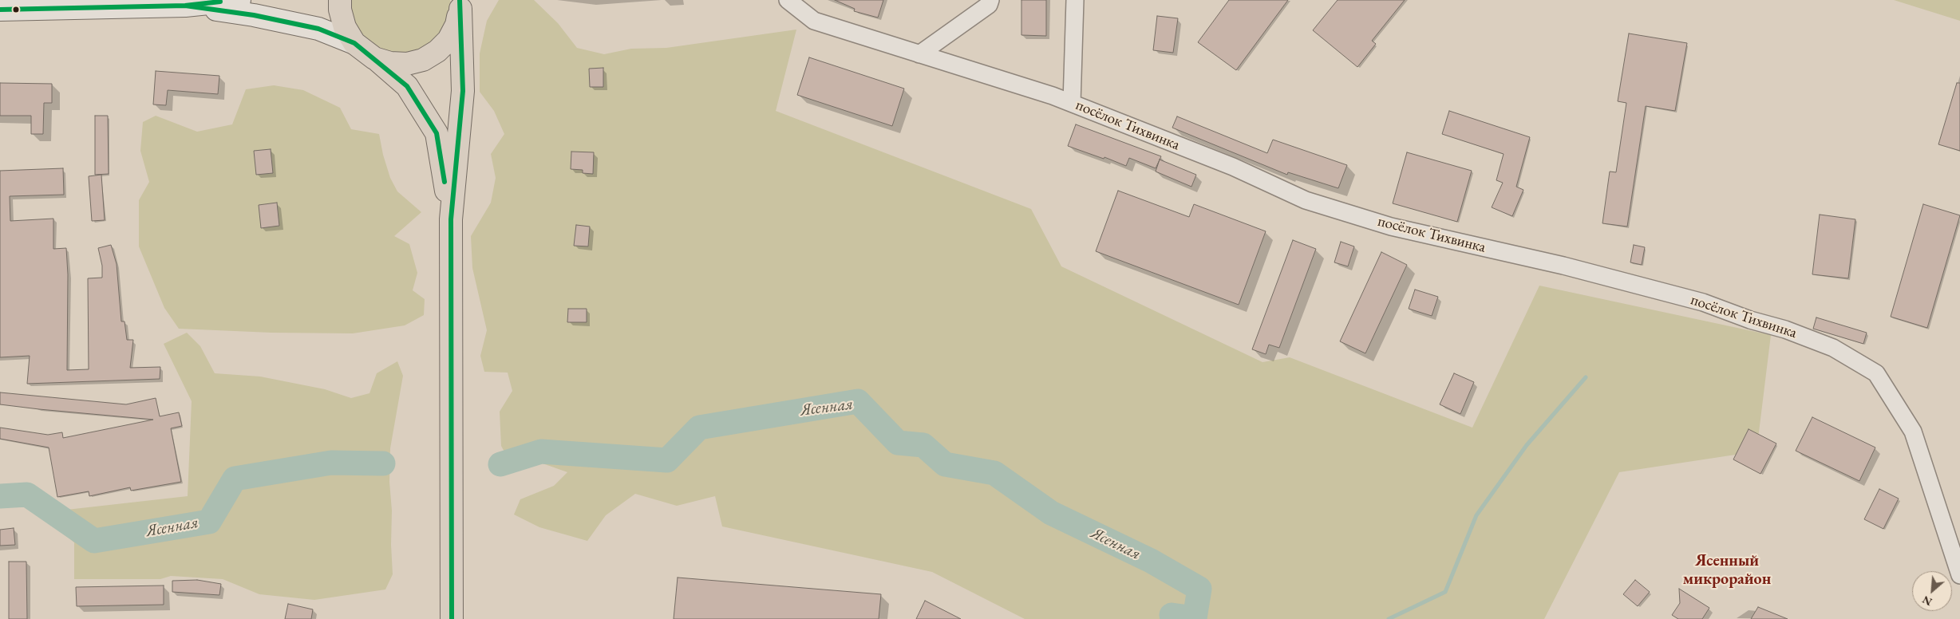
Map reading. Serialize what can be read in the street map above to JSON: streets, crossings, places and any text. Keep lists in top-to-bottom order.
{
  "streets": {
    "street": ["посёлок Тихвинка"]
  },
  "districts": ["Ясенный микрорайон"],
  "water": ["Ясенная"],
  "north": "bottom left"
}
